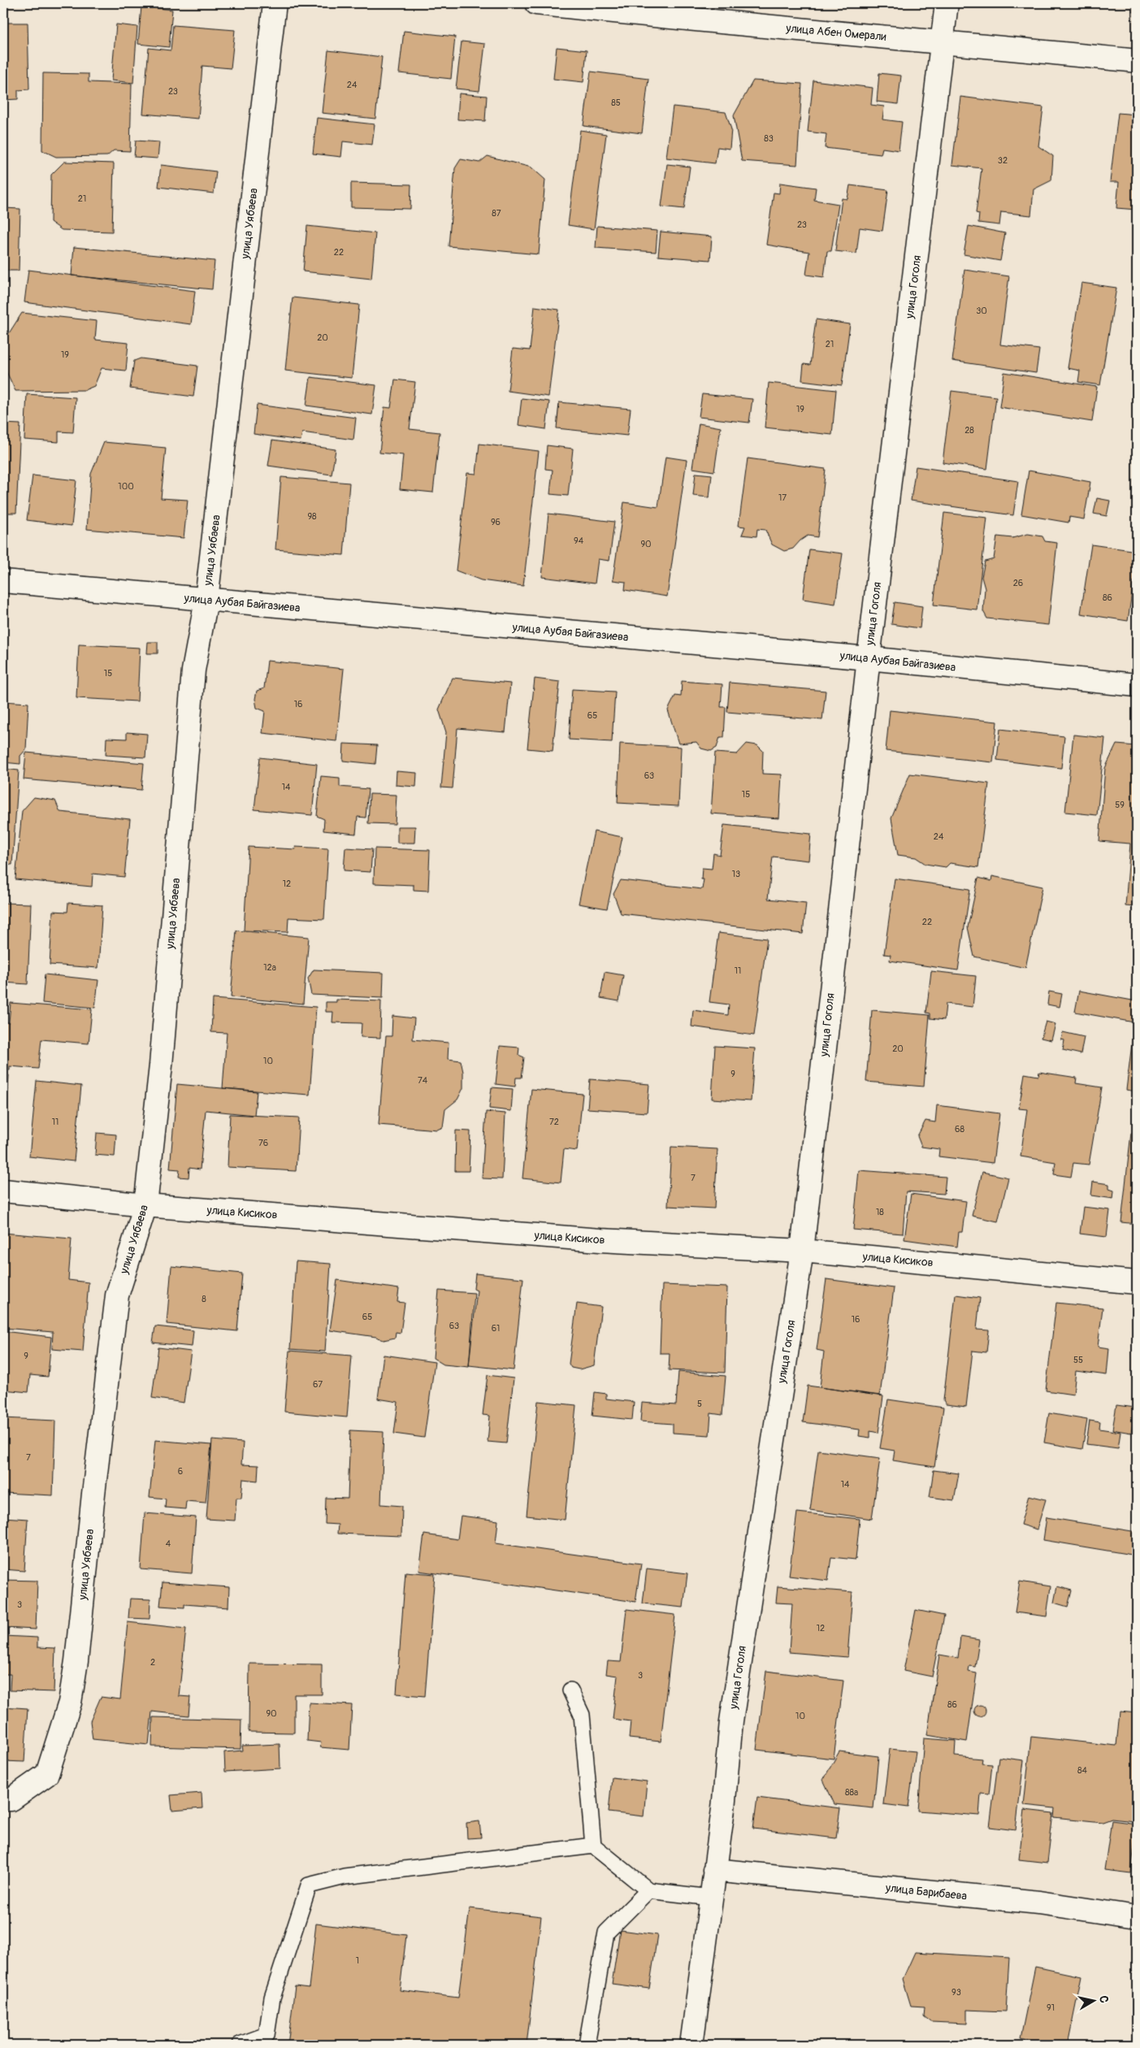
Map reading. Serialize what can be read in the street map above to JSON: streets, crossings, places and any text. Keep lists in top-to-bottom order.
{
  "streets": {
    "street": [
      "улица Абен Омерали",
      "улица Уябаева",
      "улица Гоголя",
      "улица Аубая Байгазиева",
      "улица Кисиков",
      "улица Барибаева"
    ]
  },
  "crossings": [
    ["улица Абен Омерали", "улица Гоголя"],
    ["улица Уябаева", "улица Аубая Байгазиева"],
    ["улица Уябаева", "улица Кисиков"],
    ["улица Гоголя", "улица Аубая Байгазиева"],
    ["улица Гоголя", "улица Кисиков"],
    ["улица Гоголя", "улица Барибаева"]
  ],
  "house_numbers": [
    "24",
    "23",
    "85",
    "83",
    "32",
    "21",
    "87",
    "23",
    "22",
    "30",
    "20",
    "21",
    "19",
    "19",
    "28",
    "100",
    "17",
    "98",
    "96",
    "94",
    "90",
    "26",
    "86",
    "15",
    "16",
    "65",
    "63",
    "14",
    "15",
    "59",
    "24",
    "13",
    "12",
    "22",
    "12а",
    "11",
    "20",
    "10",
    "9",
    "74",
    "11",
    "72",
    "68",
    "76",
    "7",
    "18",
    "8",
    "65",
    "16",
    "63",
    "61",
    "9",
    "55",
    "67",
    "5",
    "7",
    "6",
    "14",
    "4",
    "3",
    "12",
    "2",
    "3",
    "86",
    "90",
    "10",
    "84",
    "88а",
    "1",
    "93",
    "91"
  ],
  "north": "right"
}
